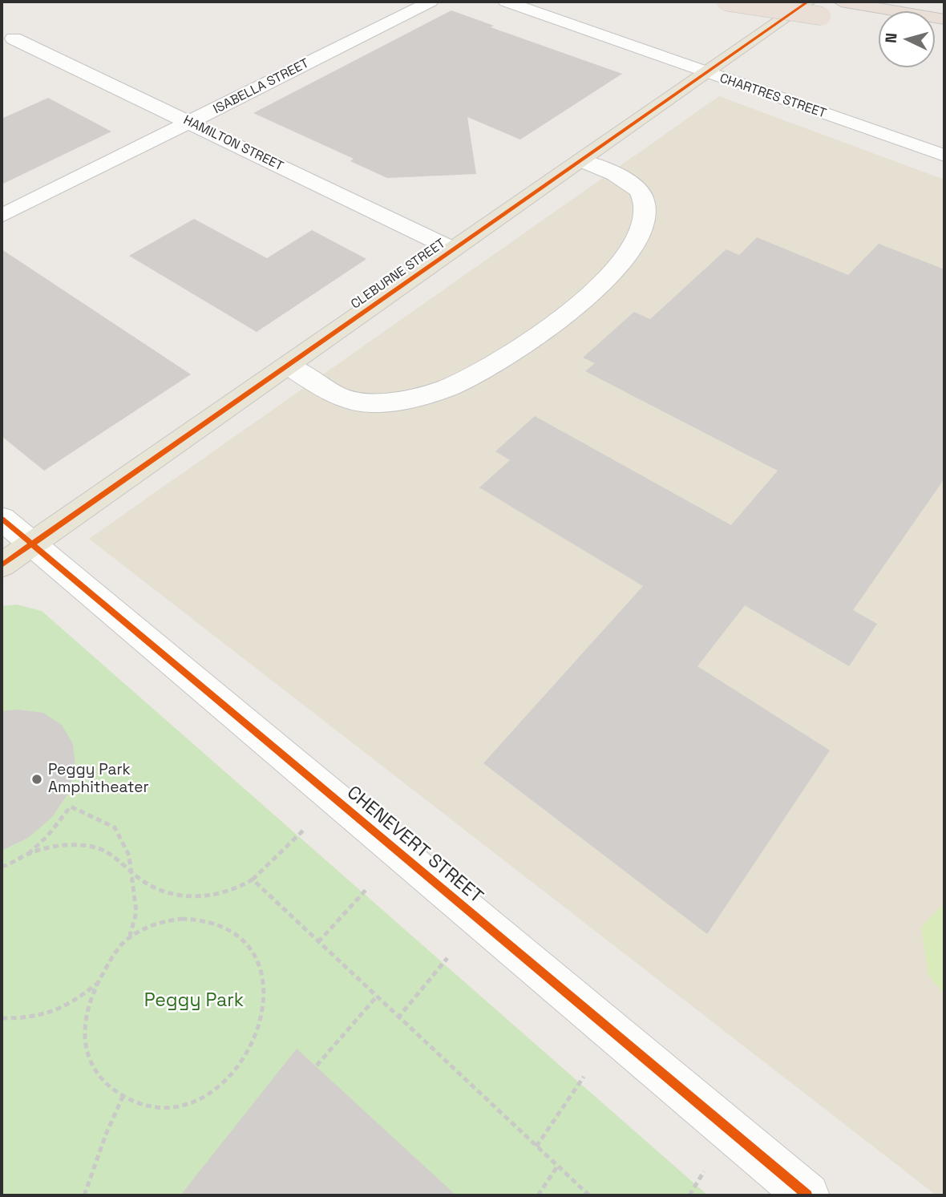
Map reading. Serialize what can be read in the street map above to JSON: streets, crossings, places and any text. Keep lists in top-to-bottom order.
{
  "streets": {
    "main road": ["CLEBURNE STREET"],
    "street": [
      "ISABELLA STREET",
      "CHARTRES STREET",
      "HAMILTON STREET",
      "CHENEVERT STREET"
    ]
  },
  "crossings": [
    ["ISABELLA STREET", "HAMILTON STREET"],
    ["CHARTRES STREET", "CLEBURNE STREET"],
    ["HAMILTON STREET", "CLEBURNE STREET"],
    ["CLEBURNE STREET", "CHENEVERT STREET"]
  ],
  "parks": ["Peggy Park"],
  "places": ["Peggy Park Amphitheater"],
  "north": "left"
}
